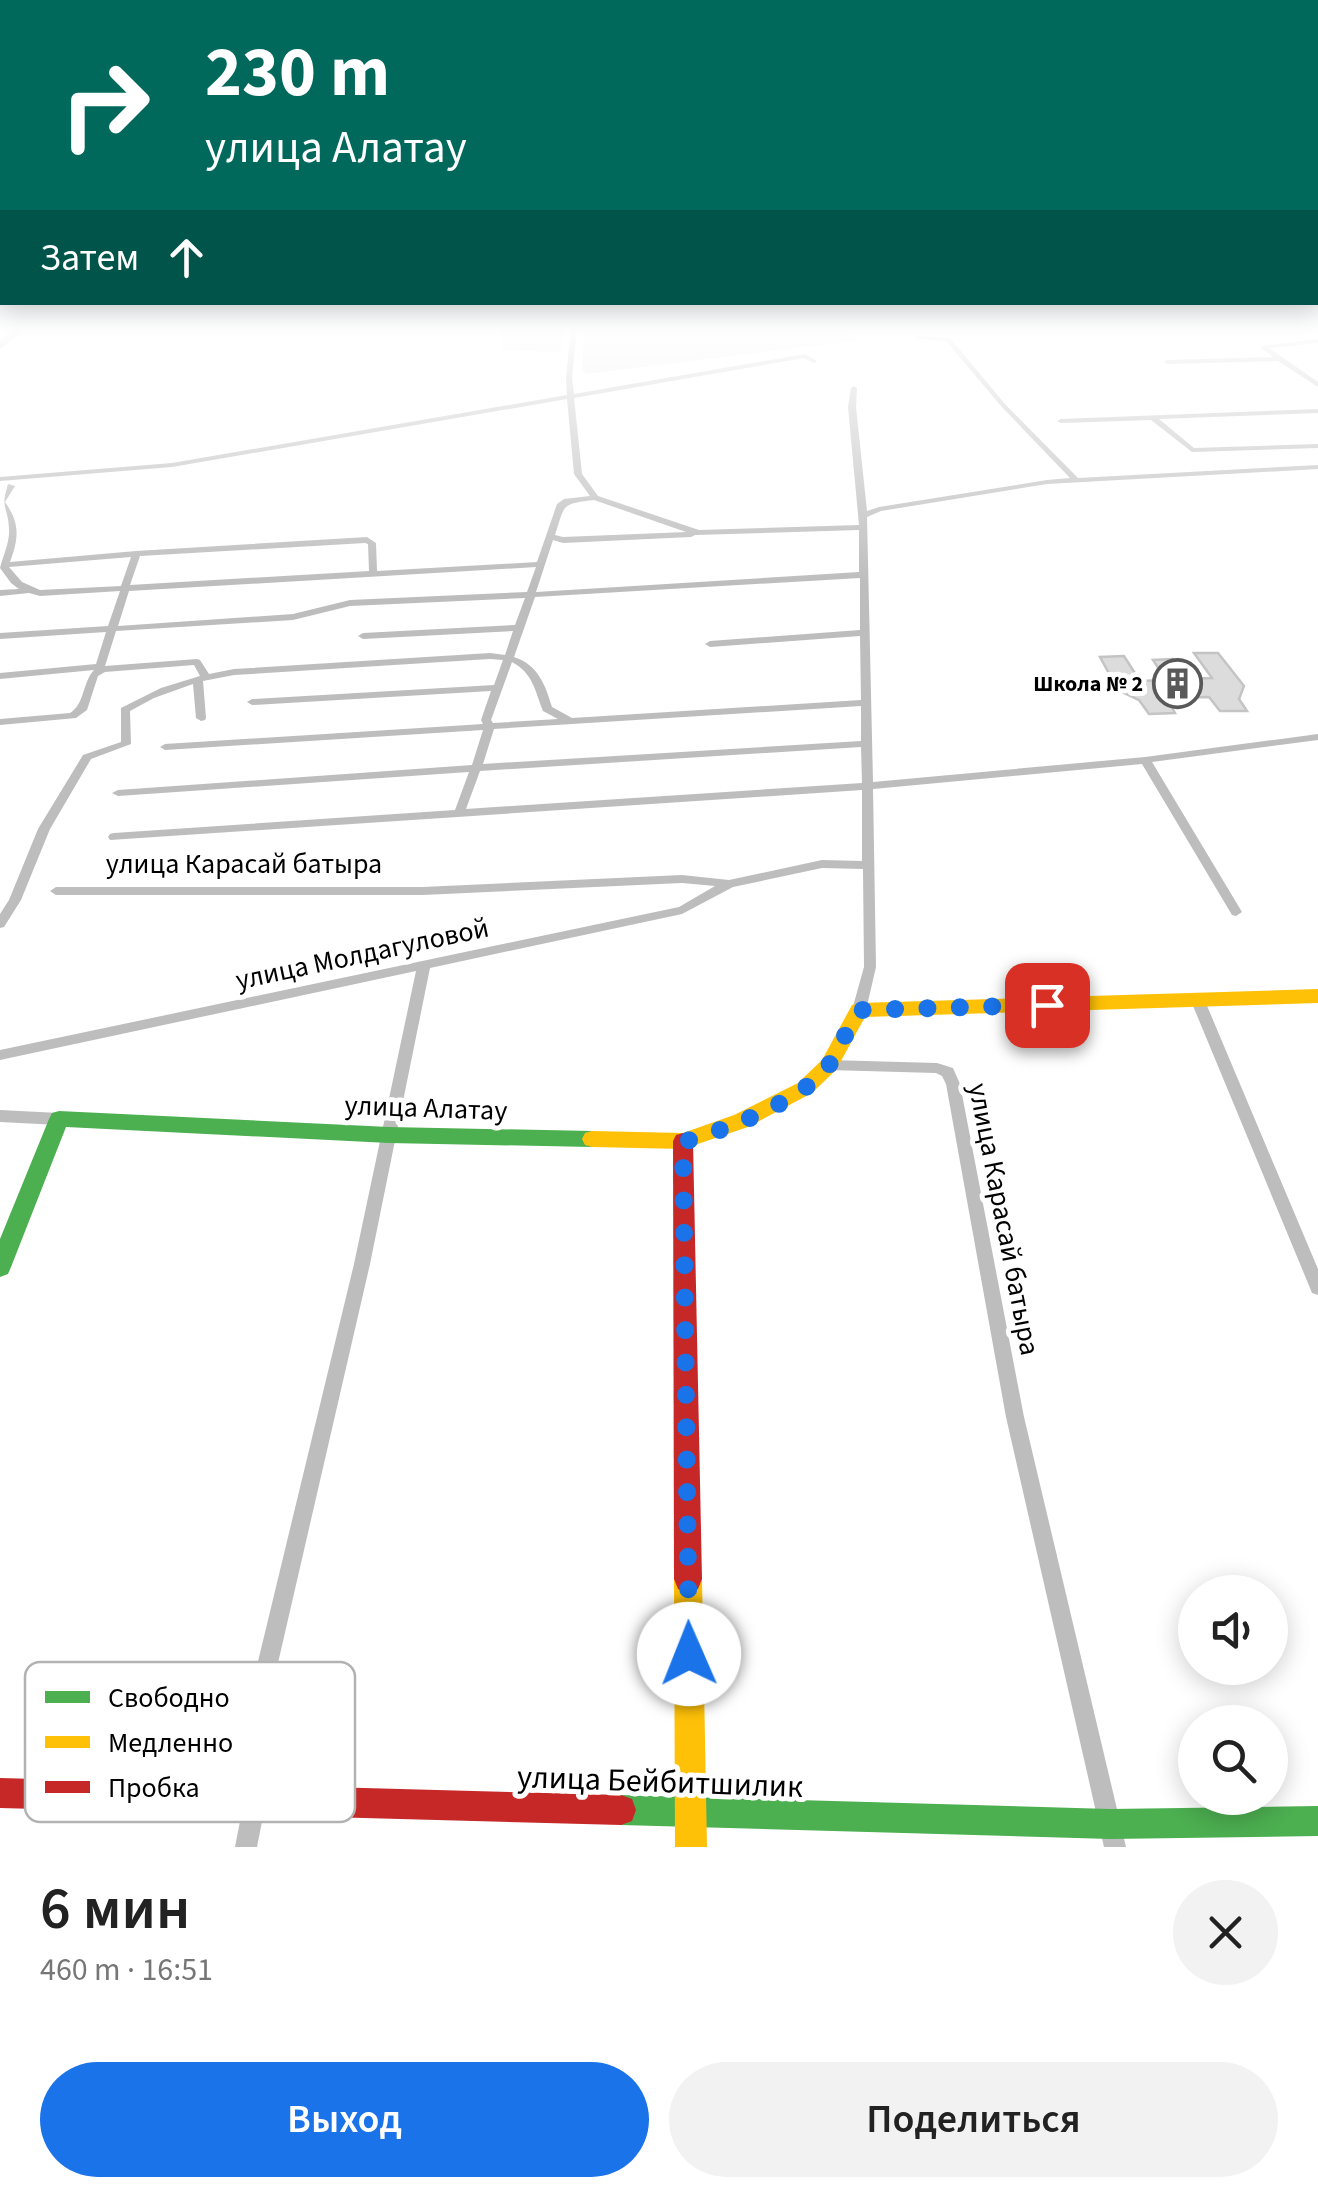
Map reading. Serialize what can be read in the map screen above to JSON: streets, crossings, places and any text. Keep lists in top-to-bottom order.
{
  "streets": {
    "street": [
      "улица Карасай батыра",
      "улица Молдагуловой",
      "улица Алатау",
      "улица Бейбитшилик"
    ]
  },
  "crossings": [
    ["улица Карасай батыра", "улица Молдагуловой"],
    ["улица Карасай батыра", "улица Алатау"],
    ["улица Карасай батыра", "улица Бейбитшилик"]
  ],
  "places": {
    "building": ["Школа № 2"]
  },
  "legend": ["Свободно", "Медленно", "Пробка"],
  "page": {
    "turn": ["230 m", "улица Алатау"],
    "then": "Затем",
    "heading": ["6 мин", "460 m · 16:51"],
    "buttons": ["Выход", "Поделиться"]
  }
}
